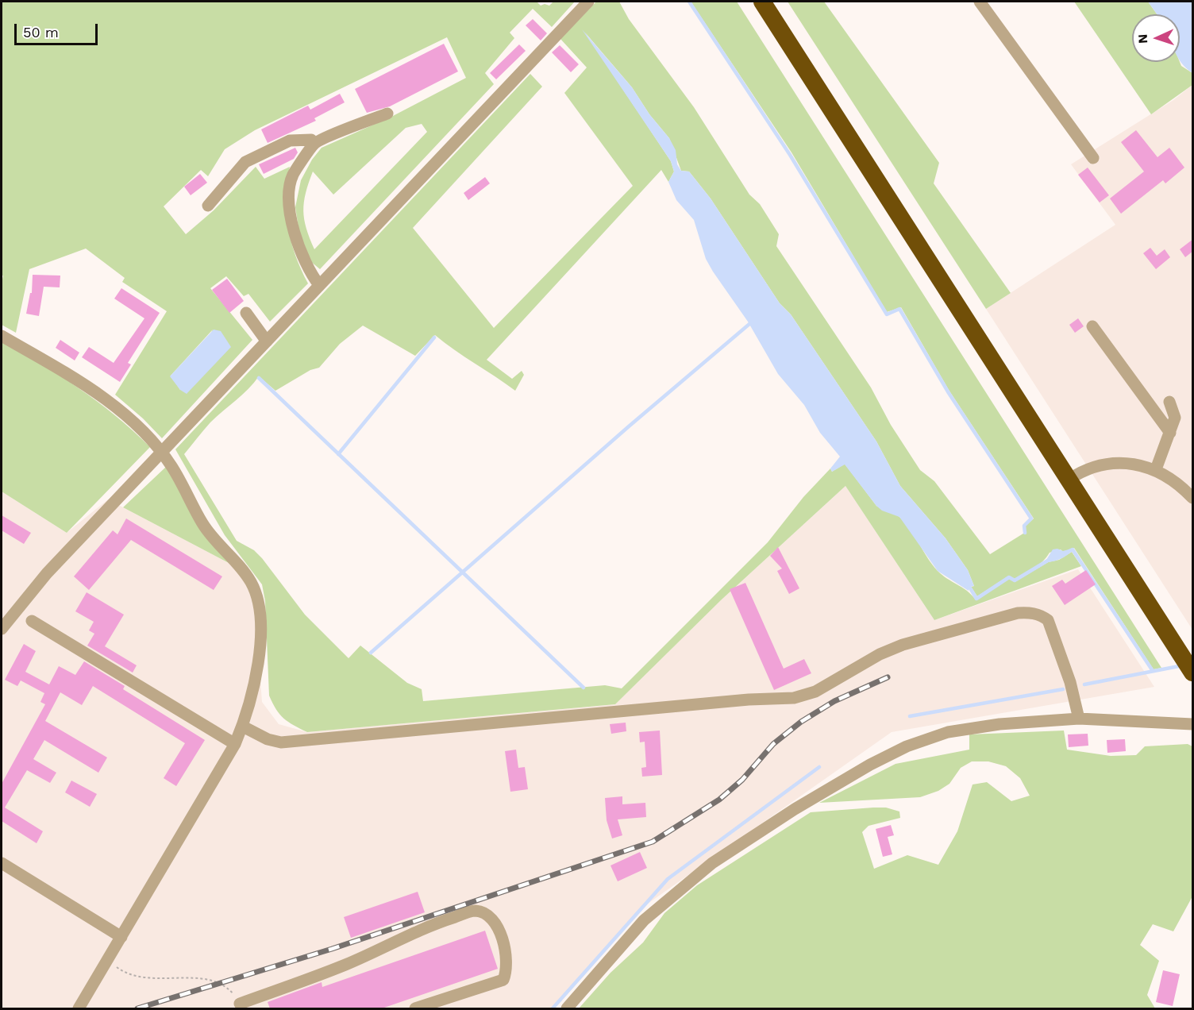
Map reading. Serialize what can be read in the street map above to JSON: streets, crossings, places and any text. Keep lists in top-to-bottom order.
{
  "scale_bar": "50 m",
  "north": "left"
}
